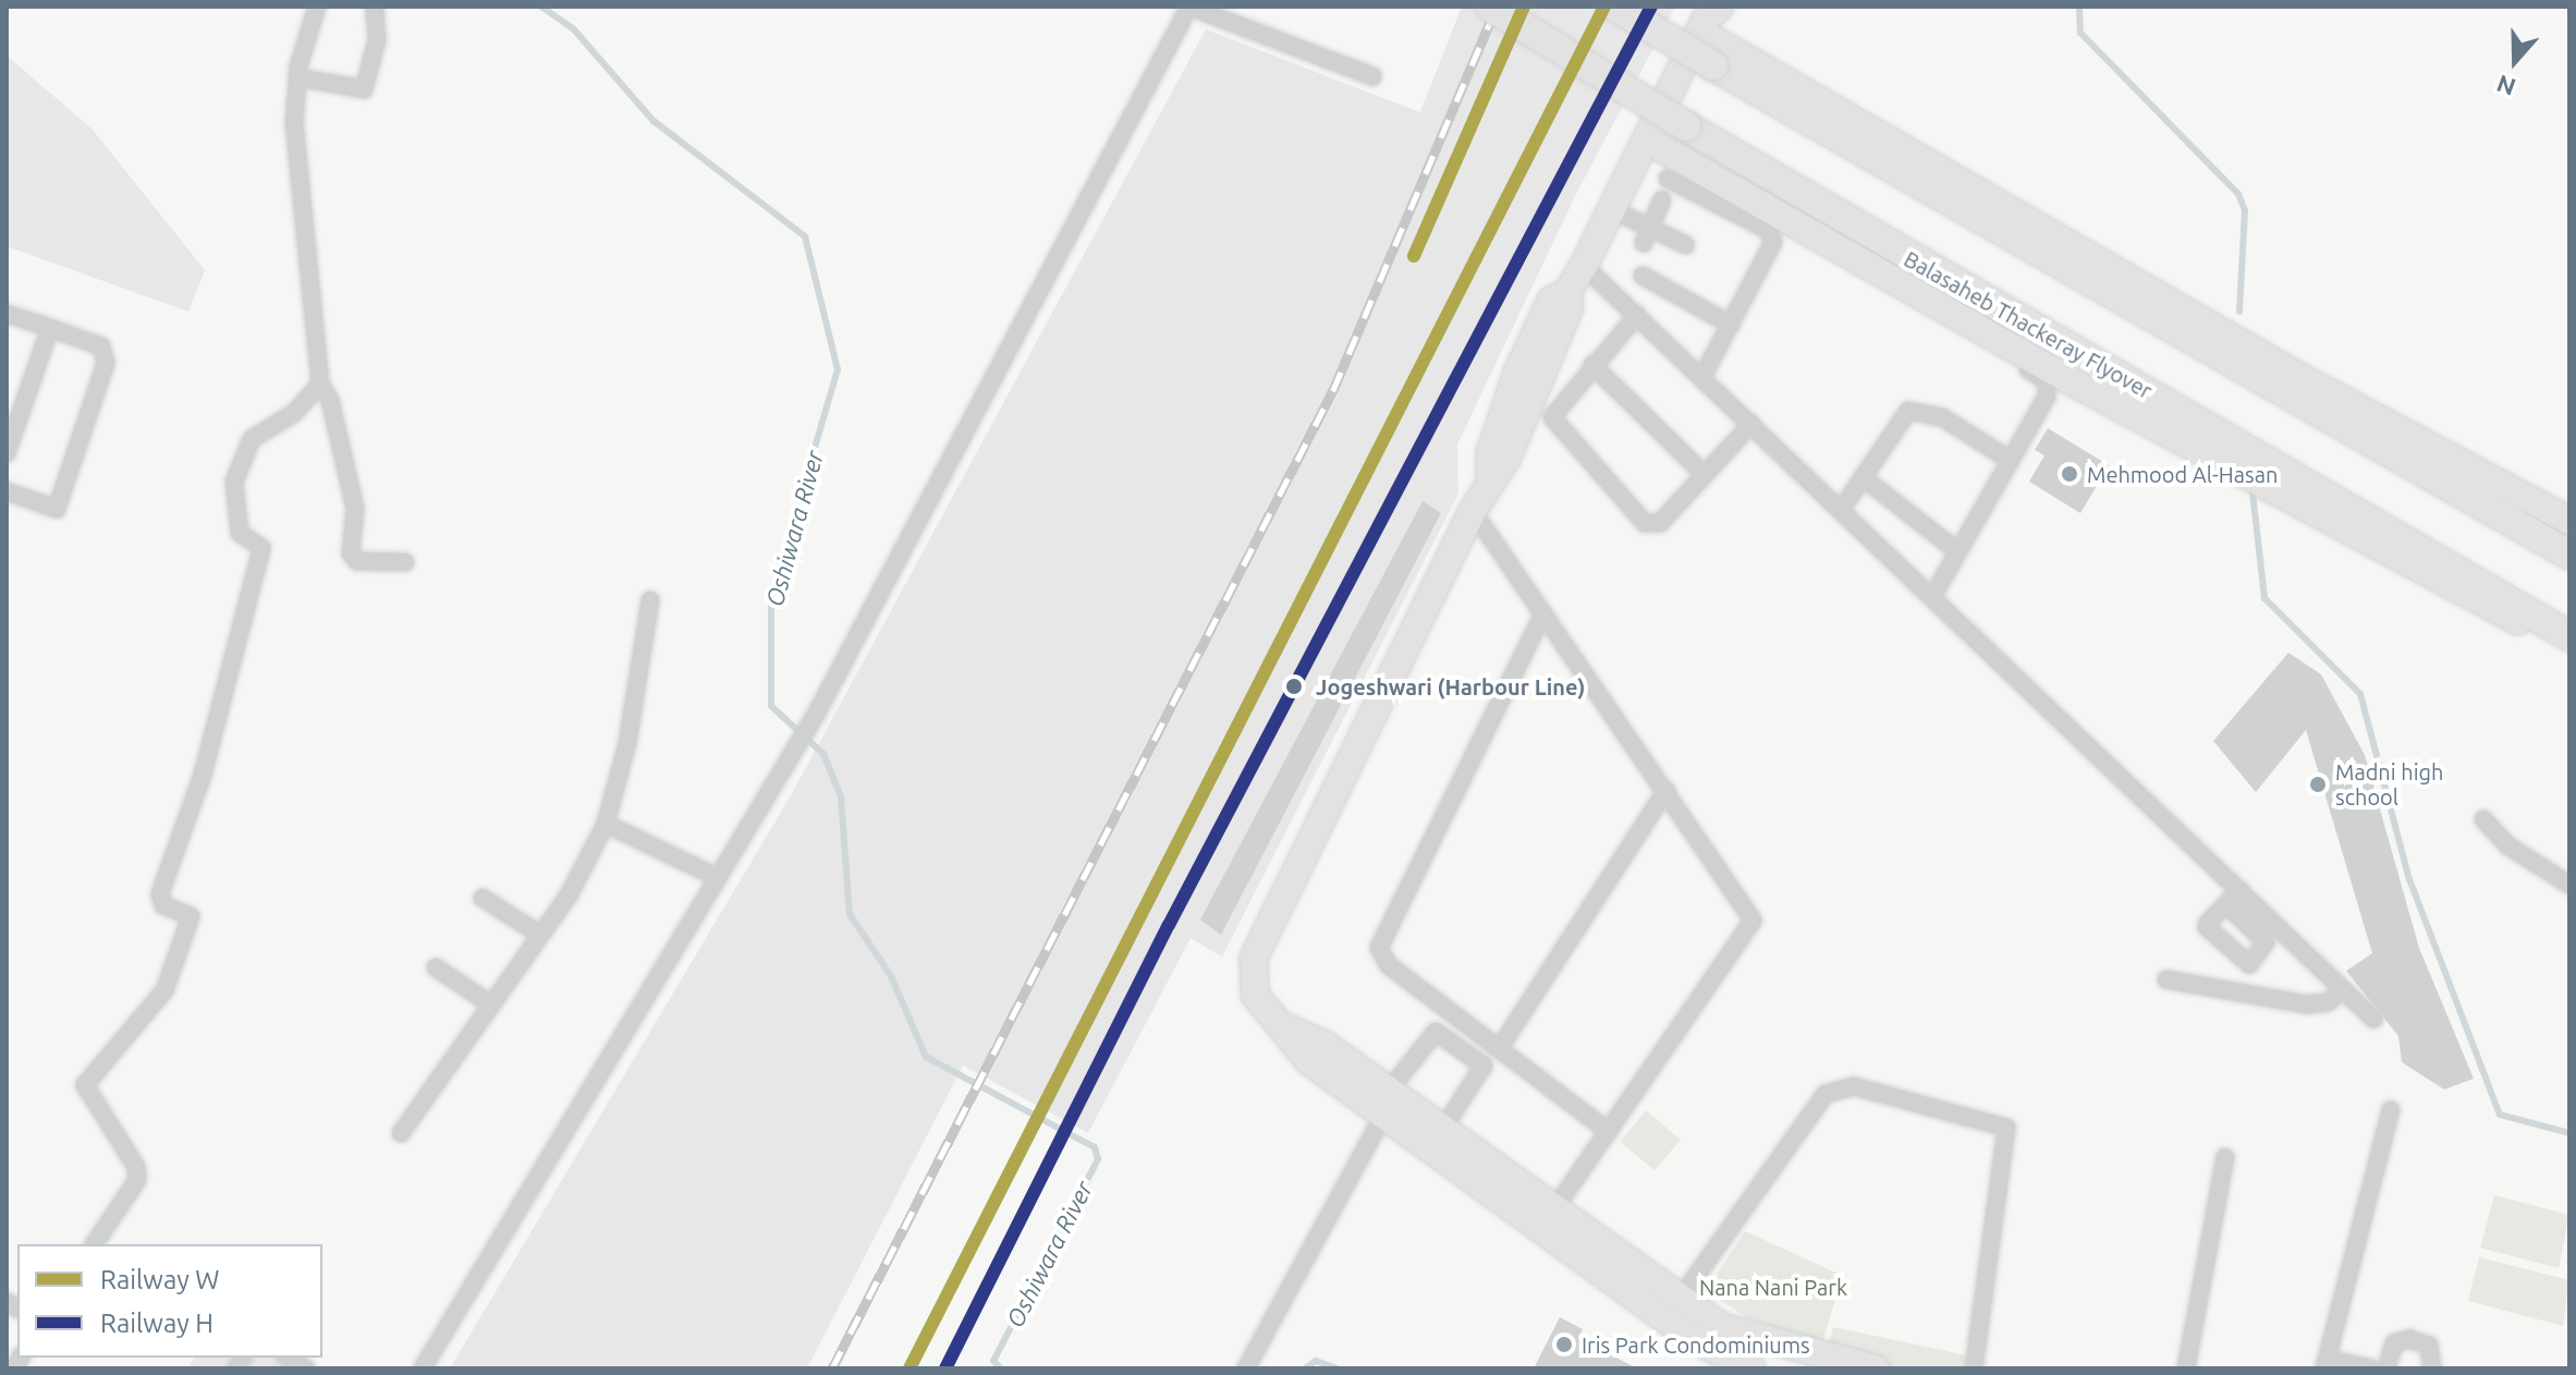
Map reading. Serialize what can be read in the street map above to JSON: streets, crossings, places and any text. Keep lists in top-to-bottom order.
{
  "streets": {
    "main road": ["Balasaheb Thackeray Flyover"]
  },
  "water": ["Oshiwara River"],
  "parks": ["Nana Nani Park"],
  "places": [
    "Mehmood Al-Hasan",
    "Jogeshwari (Harbour Line)",
    "Madni high school",
    "Iris Park Condominiums"
  ],
  "lines": ["rail line W", "rail line H"],
  "legend": ["Railway W", "Railway H"],
  "north": "bottom"
}
